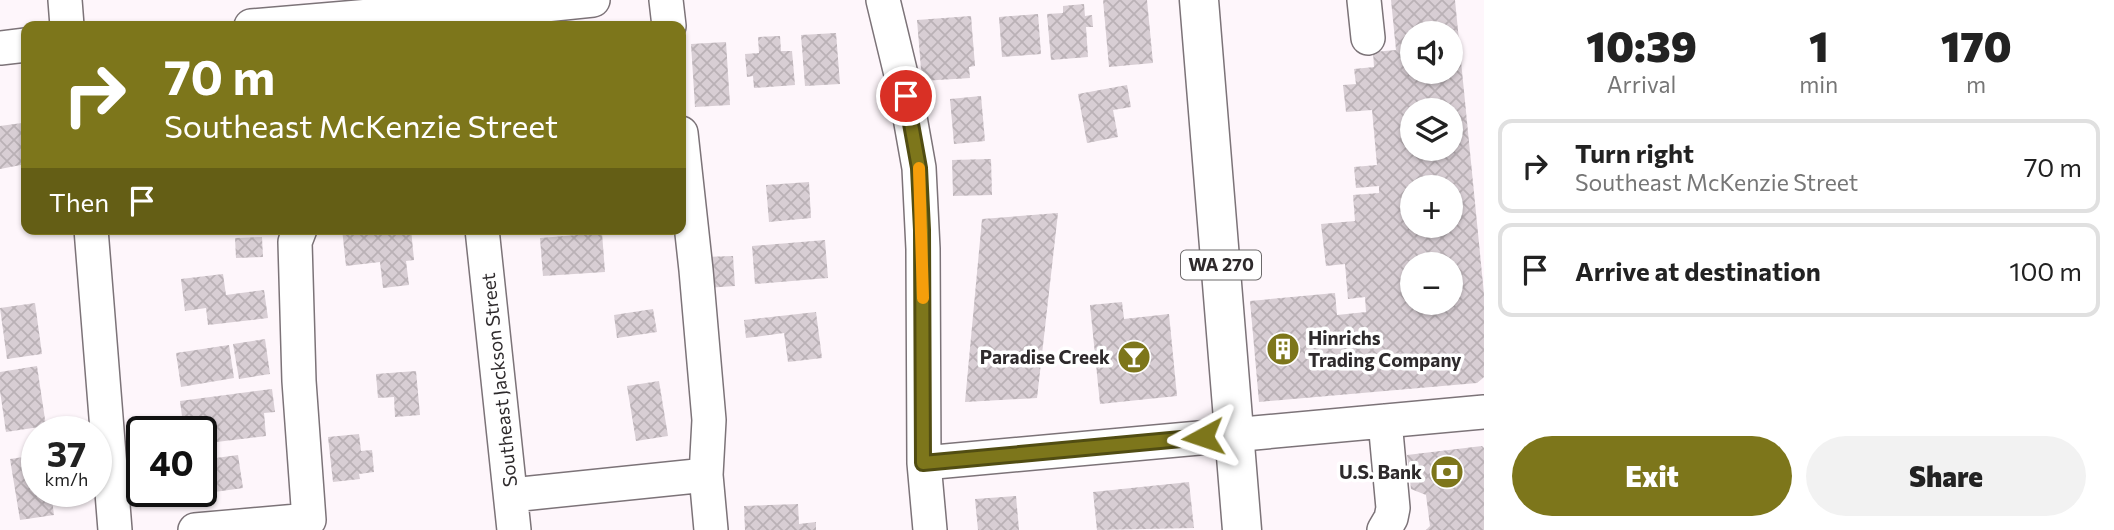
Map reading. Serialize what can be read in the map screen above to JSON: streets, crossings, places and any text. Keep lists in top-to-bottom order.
{
  "streets": {
    "main road": ["WA 270"],
    "street": ["Southeast Jackson Street"]
  },
  "places": {
    "building": ["Hinrichs Trading Company"],
    "bar": ["Paradise Creek"],
    "bank": ["U.S. Bank"]
  },
  "page": {
    "eta": [
      "10:39",
      "Arrival",
      "1",
      "min",
      "170",
      "m"
    ],
    "map_buttons": ["+", "−"],
    "turn": ["70 m", "Southeast McKenzie Street"],
    "list": [
      {
        "name": "Turn right",
        "note": "Southeast McKenzie Street",
        "value": "70 m"
      },
      {
        "name": "Arrive at destination",
        "value": "100 m"
      }
    ],
    "then": "Then",
    "speed": "37 km/h",
    "limit": "40",
    "buttons": ["Exit", "Share"]
  }
}
